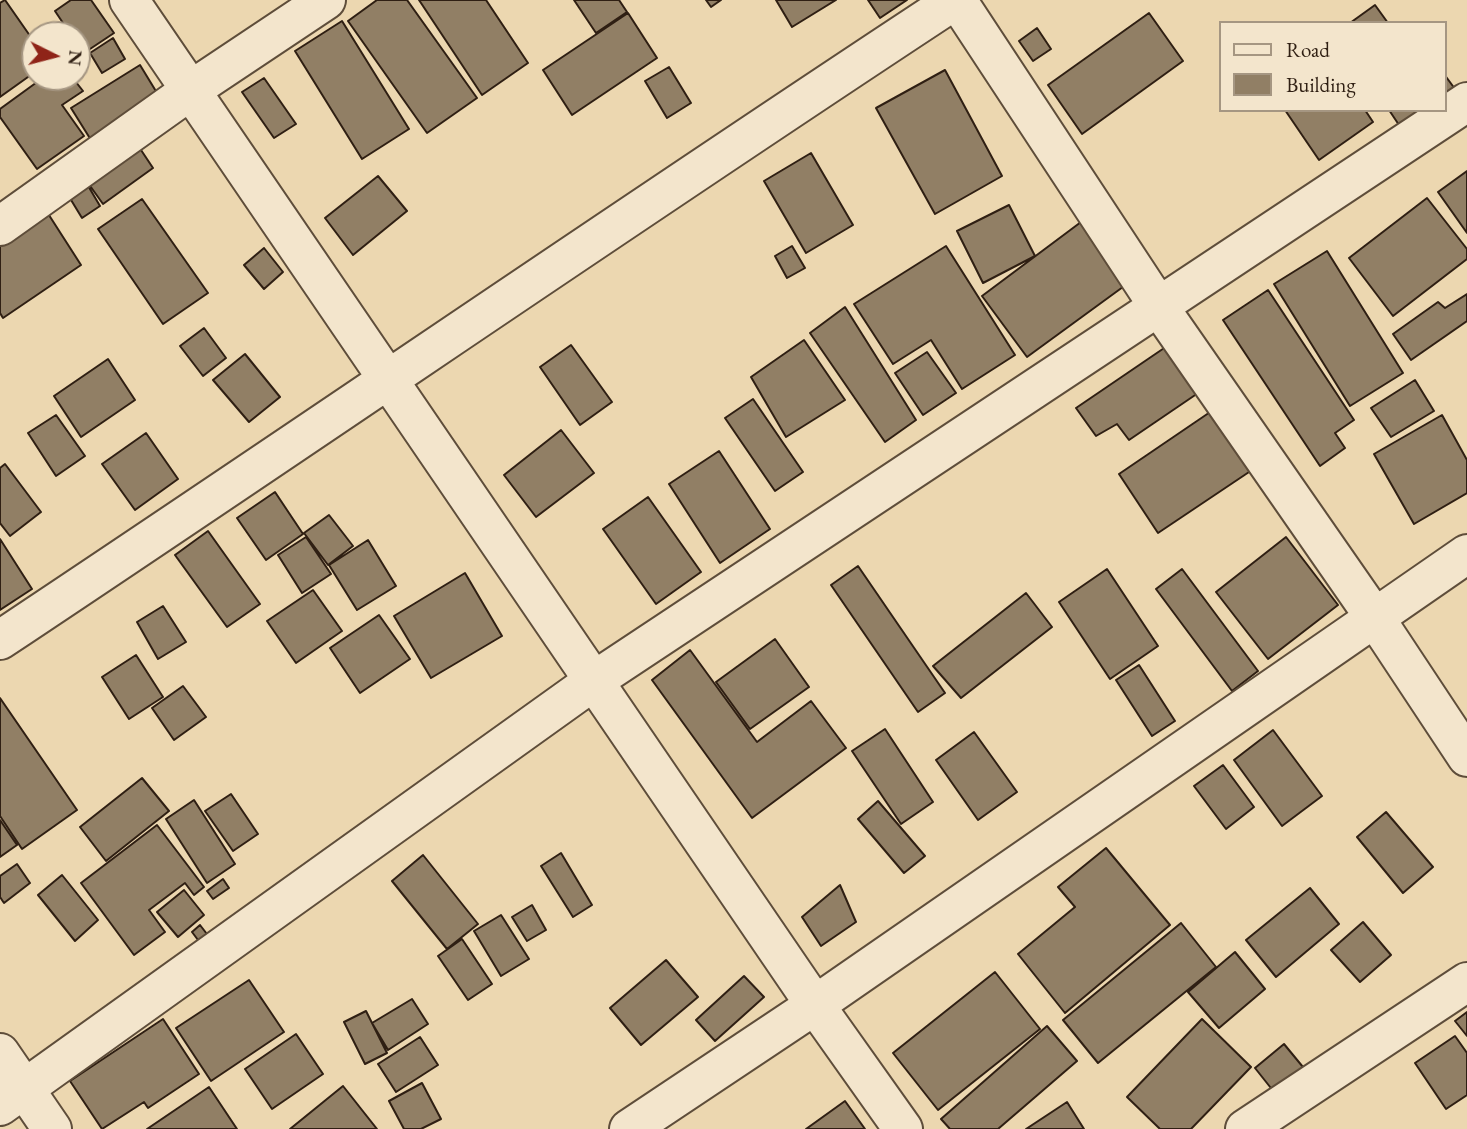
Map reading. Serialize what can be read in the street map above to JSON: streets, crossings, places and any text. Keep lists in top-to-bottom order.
{
  "legend": ["Road", "Building"],
  "north": "right"
}
